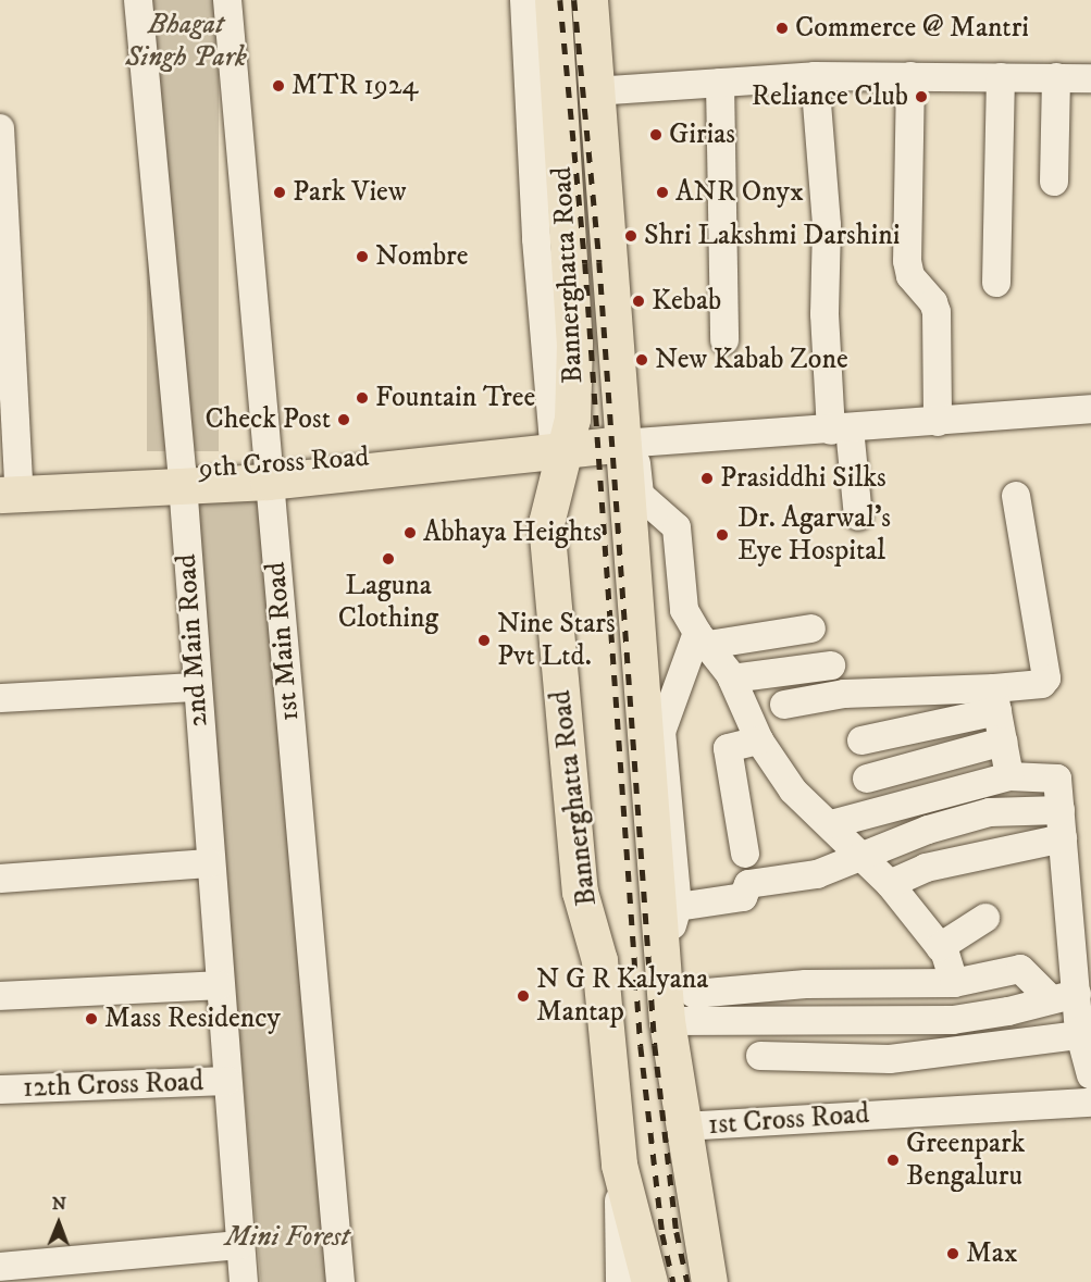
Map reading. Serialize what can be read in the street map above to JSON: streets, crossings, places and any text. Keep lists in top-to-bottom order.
{
  "streets": {
    "main road": ["Bannerghatta Road", "9th Cross Road"],
    "street": [
      "2nd Main Road",
      "1st Main Road",
      "12th Cross Road",
      "1st Cross Road"
    ]
  },
  "crossings": [
    ["Bannerghatta Road", "9th Cross Road"],
    ["Bannerghatta Road", "1st Cross Road"],
    ["9th Cross Road", "2nd Main Road"],
    ["9th Cross Road", "1st Main Road"],
    ["2nd Main Road", "12th Cross Road"]
  ],
  "parks": ["Bhagat Singh Park", "Mini Forest"],
  "places": [
    "Commerce @ Mantri",
    "MTR 1924",
    "Reliance Club",
    "Girias",
    "Park View",
    "ANR Onyx",
    "Shri Lakshmi Darshini",
    "Nombre",
    "Kebab",
    "New Kabab Zone",
    "Fountain Tree",
    "Check Post",
    "Prasiddhi Silks",
    "Abhaya Heights",
    "Dr. Agarwal's Eye Hospital",
    "Laguna Clothing",
    "Nine Stars Pvt Ltd.",
    "N G R Kalyana Mantap",
    "Mass Residency",
    "Greenpark Bengaluru",
    "Max"
  ],
  "north": "top"
}
